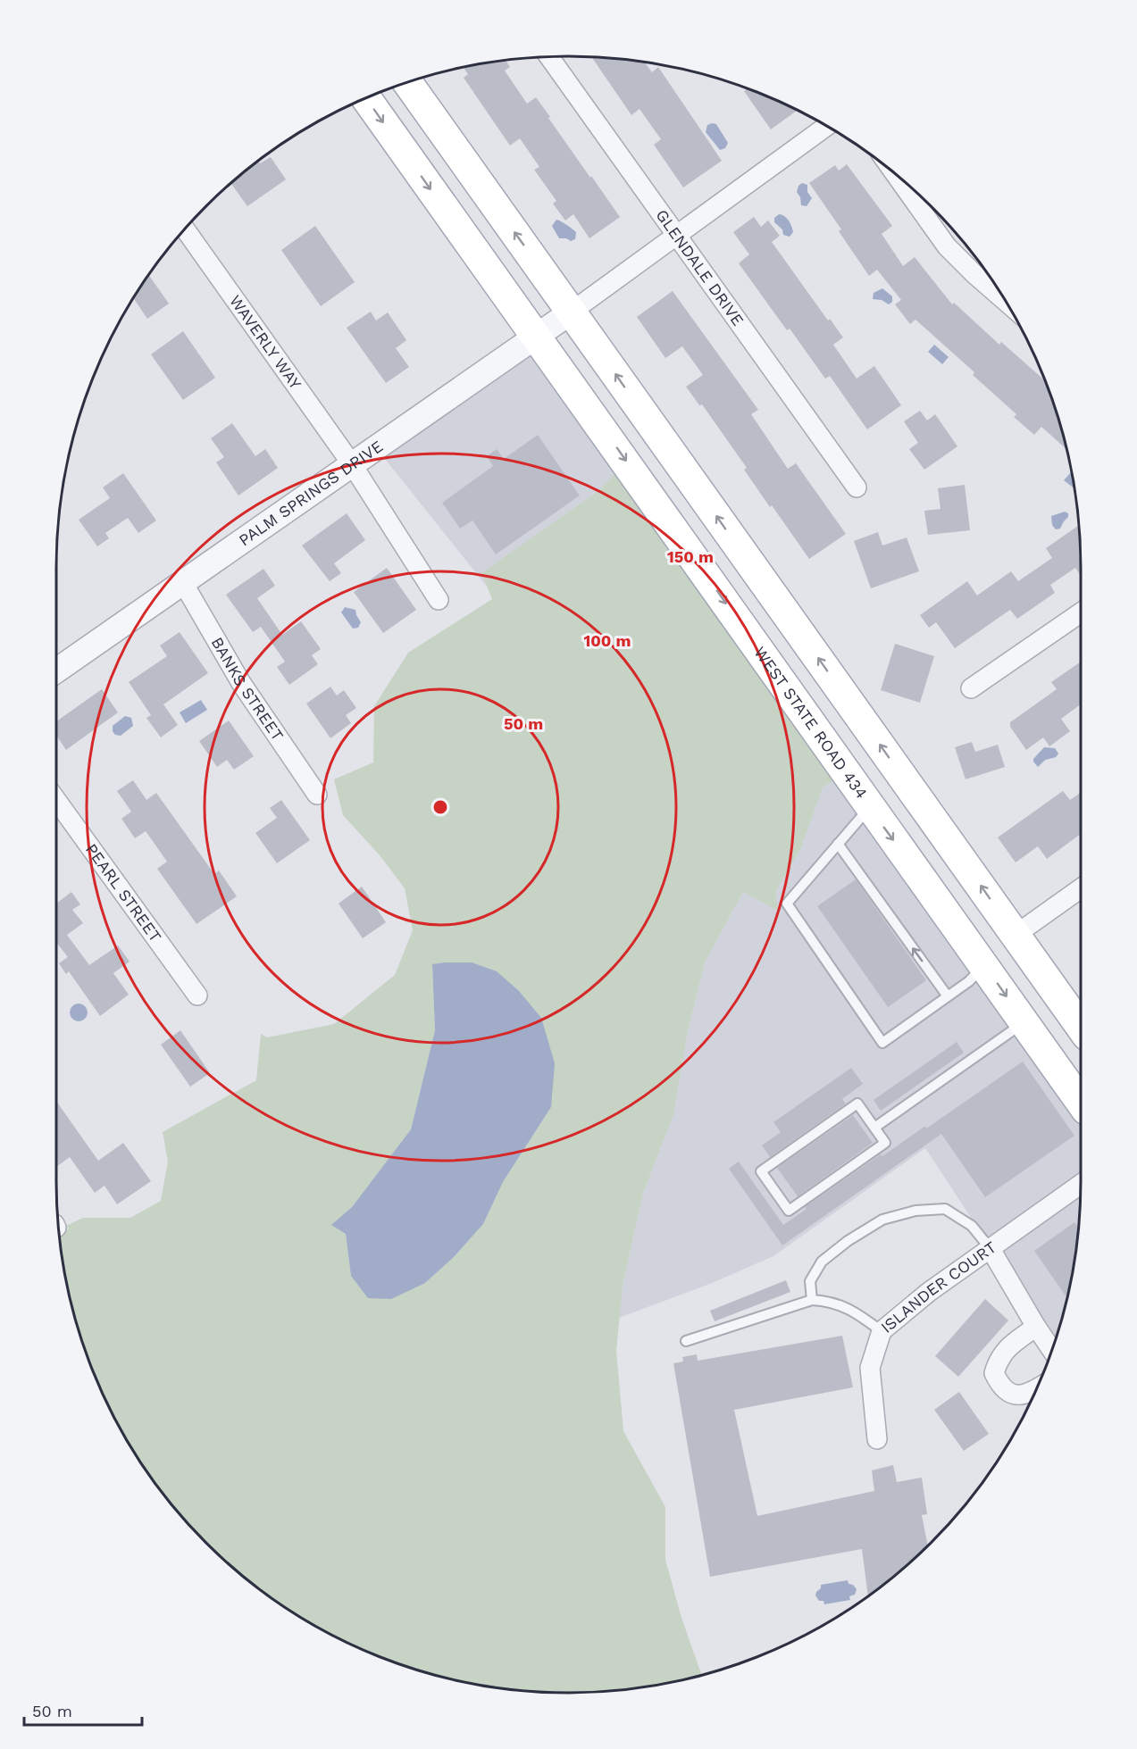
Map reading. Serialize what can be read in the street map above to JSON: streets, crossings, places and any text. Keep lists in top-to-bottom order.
{
  "streets": {
    "main road": ["WEST STATE ROAD 434"],
    "street": [
      "GLENDALE DRIVE",
      "WAVERLY WAY",
      "PALM SPRINGS DRIVE",
      "BANKS STREET",
      "PEARL STREET",
      "ISLANDER COURT"
    ]
  },
  "crossings": [
    ["WAVERLY WAY", "PALM SPRINGS DRIVE"],
    ["PALM SPRINGS DRIVE", "BANKS STREET"],
    ["PALM SPRINGS DRIVE", "WEST STATE ROAD 434"]
  ],
  "scale_bar": "50 m",
  "rings": ["150 m", "100 m", "50 m"]
}
